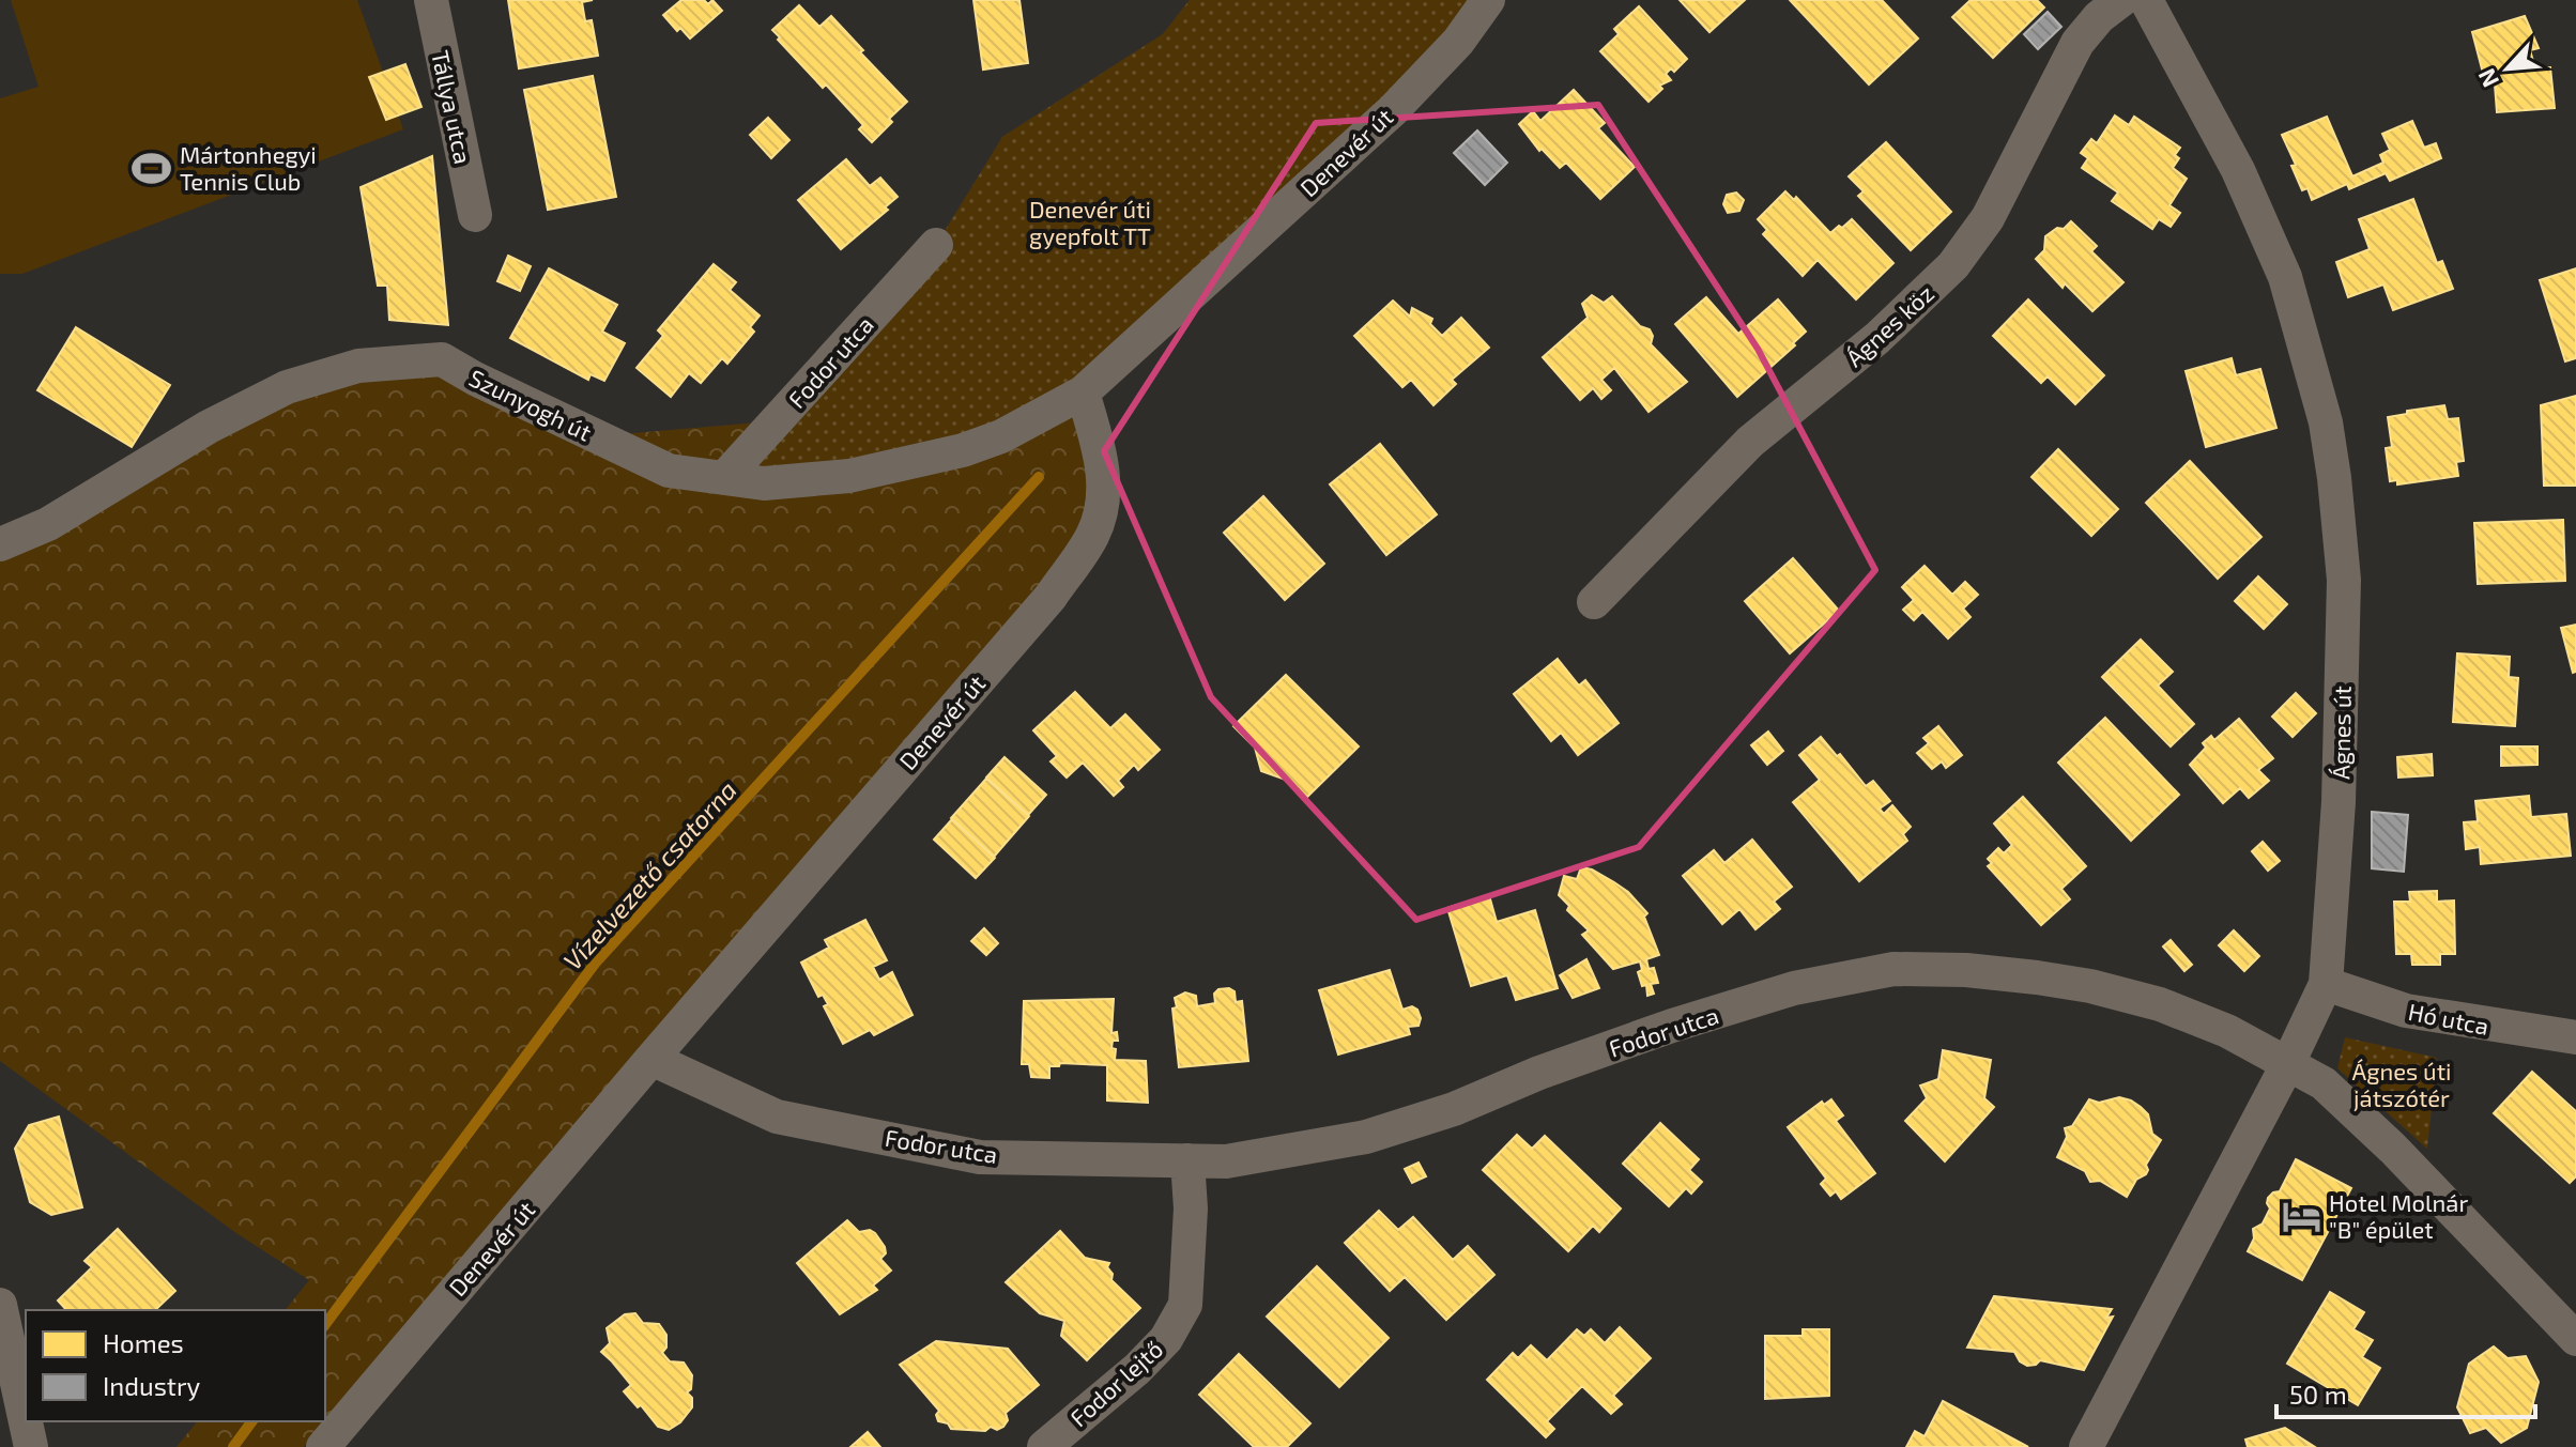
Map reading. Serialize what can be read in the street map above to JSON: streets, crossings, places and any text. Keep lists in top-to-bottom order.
{
  "streets": {
    "street": [
      "Tállya utca",
      "Denevér út",
      "Ágnes köz",
      "Fodor utca",
      "Szunyogh út",
      "Ágnes út",
      "Hó utca",
      "Fodor lejtő"
    ]
  },
  "crossings": [
    ["Denevér út", "Fodor utca"],
    ["Denevér út", "Szunyogh út"],
    ["Fodor utca", "Szunyogh út"],
    ["Fodor utca", "Ágnes út"],
    ["Fodor utca", "Fodor lejtő"],
    ["Ágnes út", "Hó utca"]
  ],
  "water": ["Vízelvezető csatorna"],
  "parks": ["Denevér úti gyepfolt TT", "Ágnes úti játszótér"],
  "places": {
    "sports": ["Mártonhegyi Tennis Club"],
    "hotel": ["Hotel Molnár \"B\" épület"]
  },
  "legend": ["Homes", "Industry"],
  "scale_bar": "50 m",
  "north": "bottom left"
}
